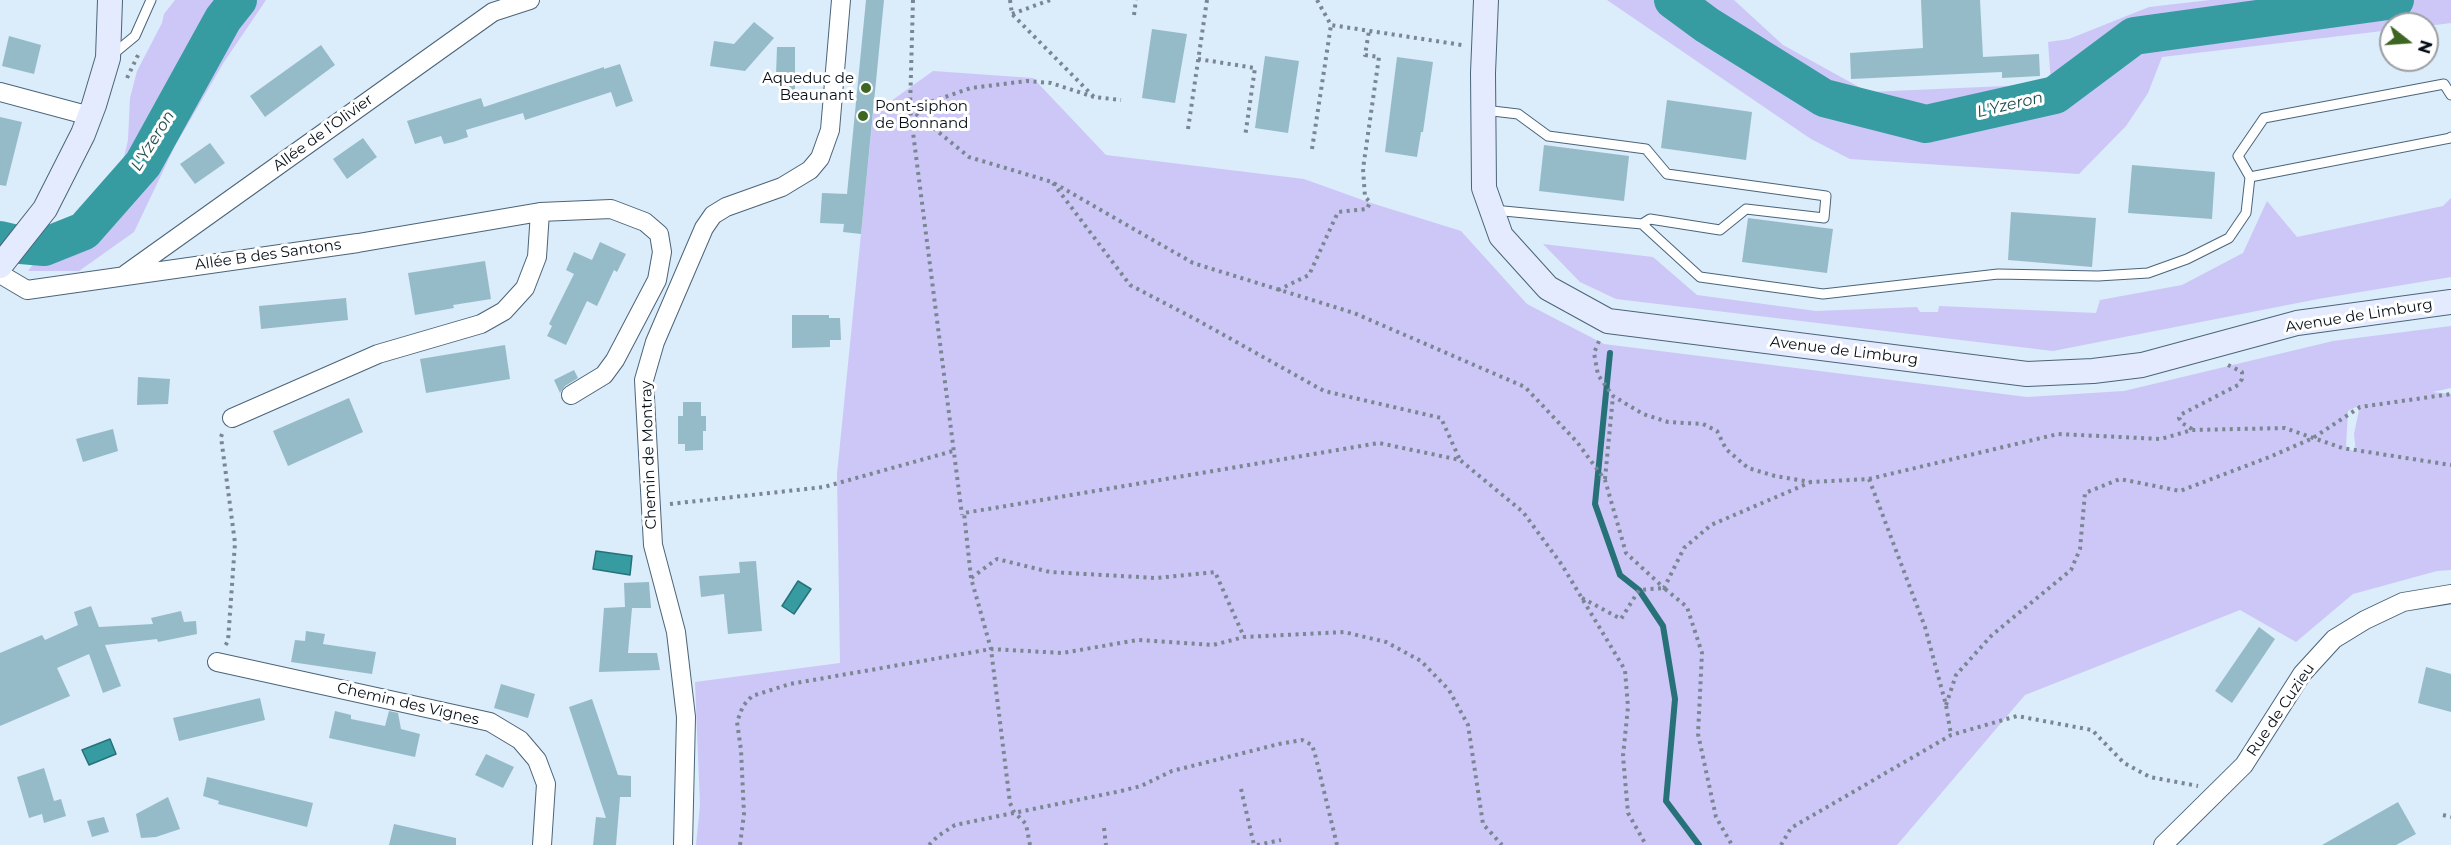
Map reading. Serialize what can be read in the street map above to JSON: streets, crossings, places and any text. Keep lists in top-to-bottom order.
{
  "streets": {
    "street": [
      "Allée de l’Olivier",
      "Allée B des Santons",
      "Avenue de Limburg",
      "Chemin de Montray",
      "Chemin des Vignes",
      "Rue de Cuzieu"
    ]
  },
  "crossings": [
    ["Allée de l’Olivier", "Allée B des Santons"]
  ],
  "water": ["L'Yzeron"],
  "places": ["Aqueduc de Beaunant", "Pont-siphon de Bonnand"],
  "north": "right"
}
